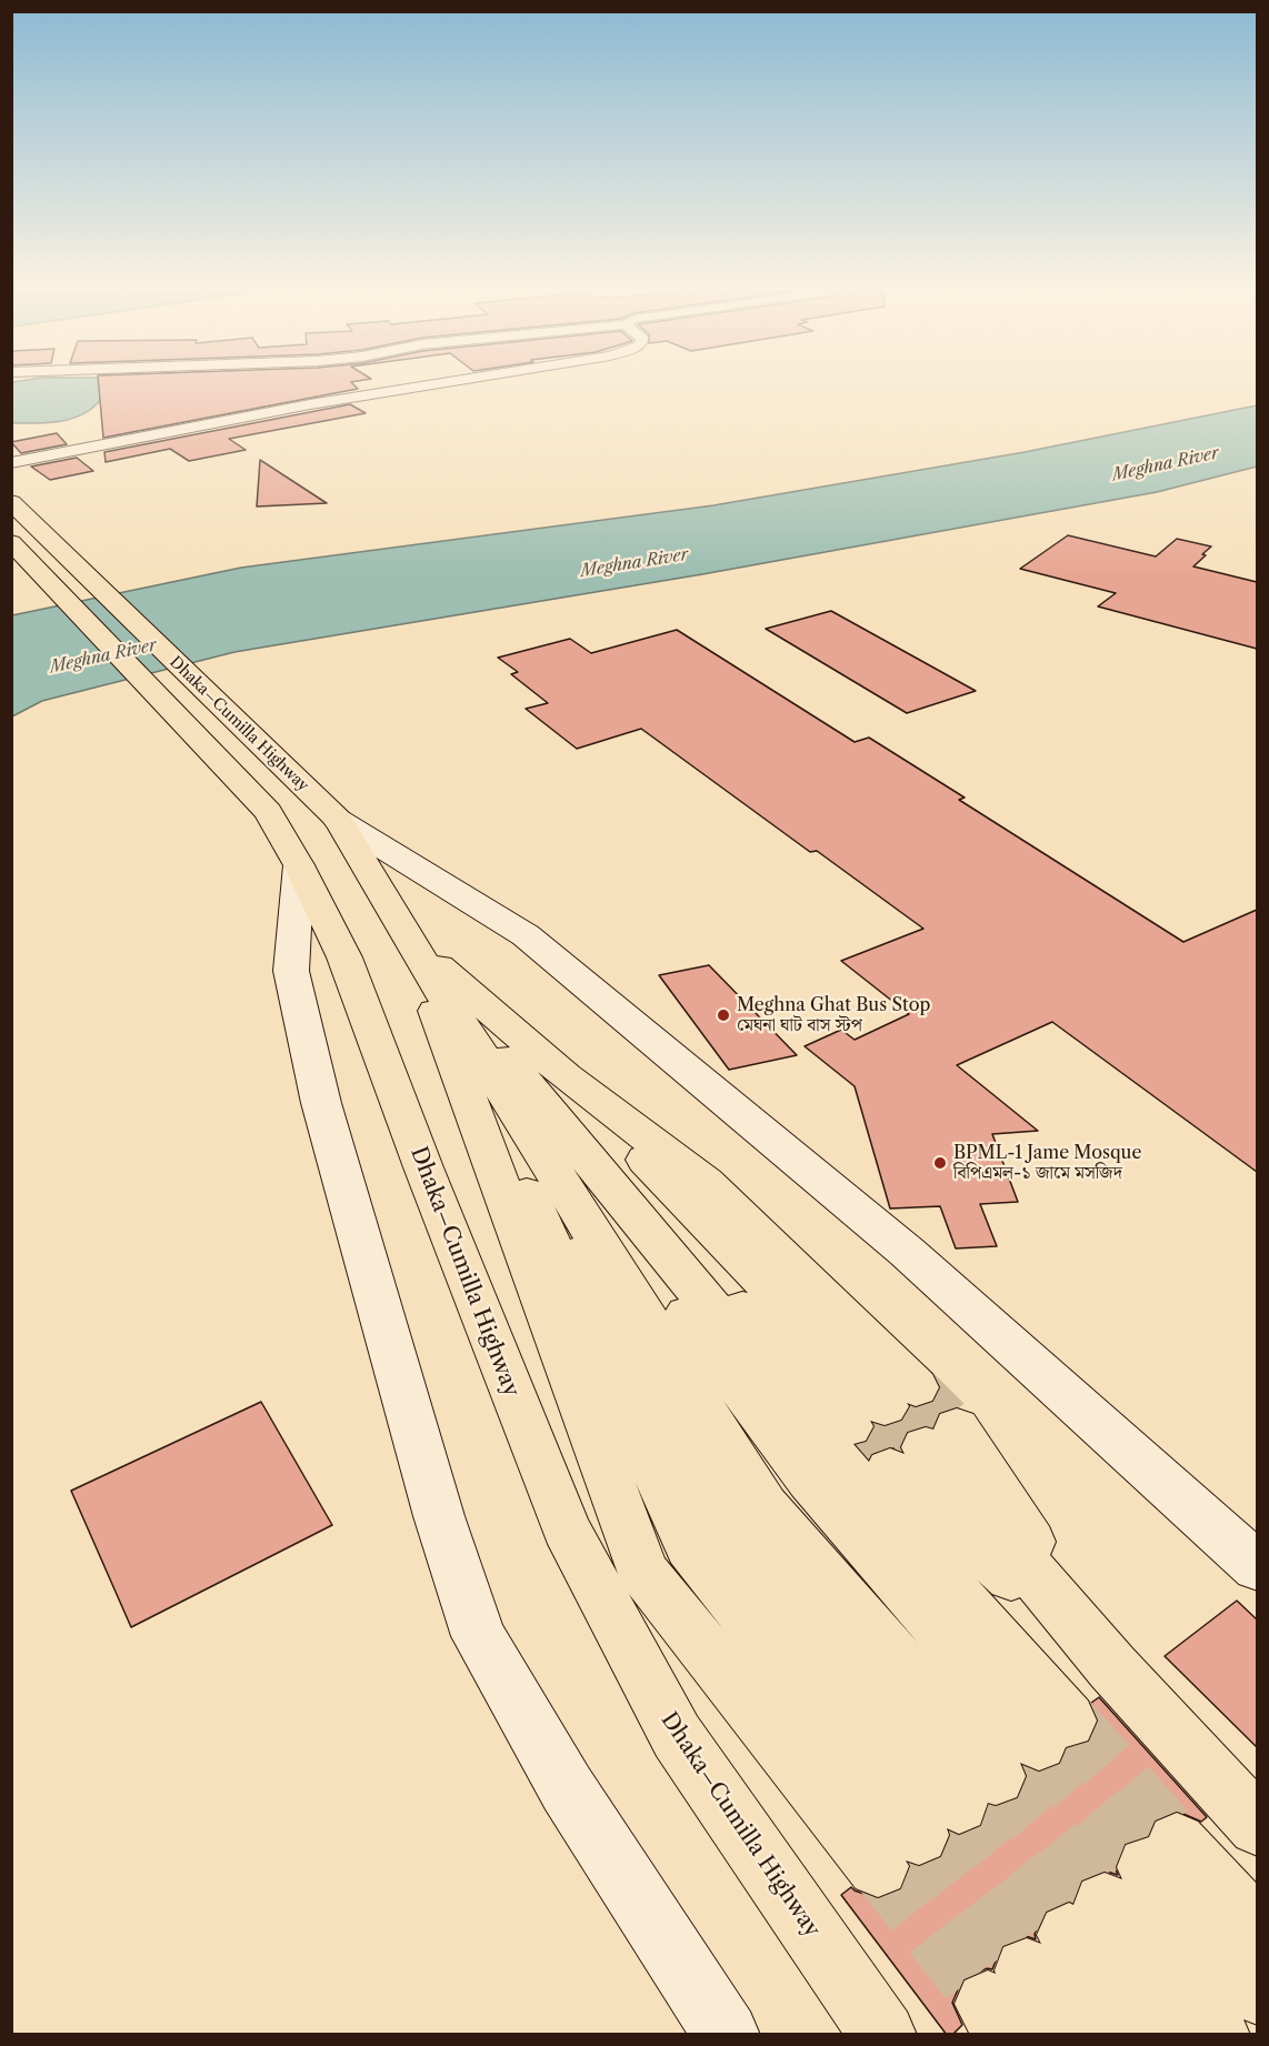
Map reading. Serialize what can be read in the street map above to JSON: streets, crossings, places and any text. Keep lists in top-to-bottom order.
{
  "streets": {
    "highway": ["Dhaka–Cumilla Highway"]
  },
  "water": ["Meghna River"],
  "places": ["Meghna Ghat Bus Stop মেঘনা ঘাট বাস স্টপ", "BPML-1 Jame Mosque বিপিএমল-১ জামে মসজিদ"]
}
